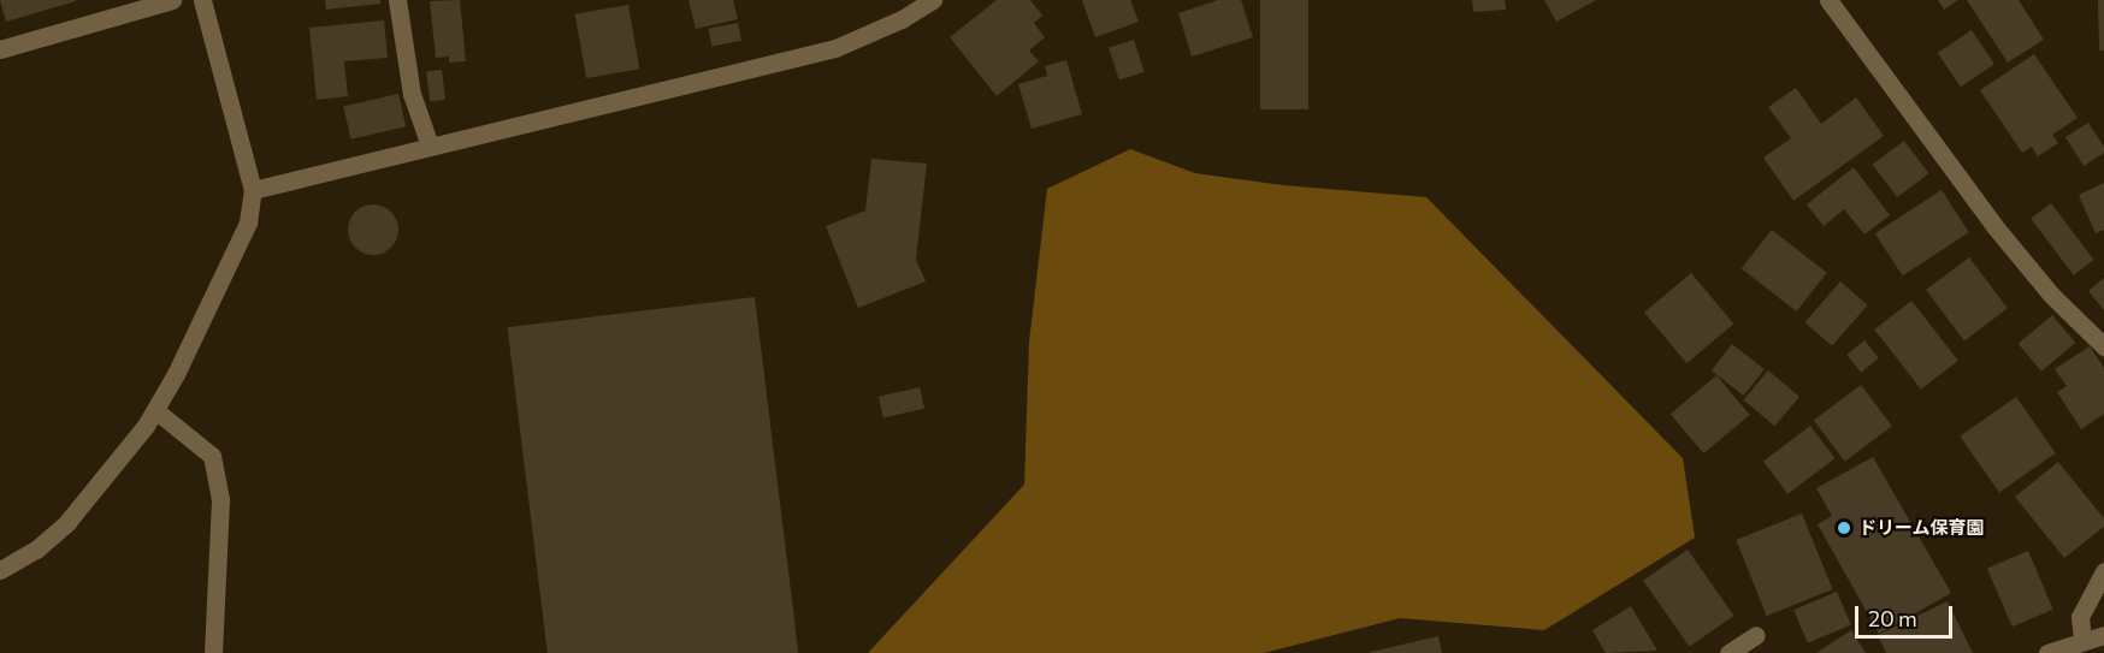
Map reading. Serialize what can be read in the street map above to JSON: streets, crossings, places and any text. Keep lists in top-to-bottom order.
{
  "places": ["ドリーム保育園"],
  "scale_bar": "20 m"
}
